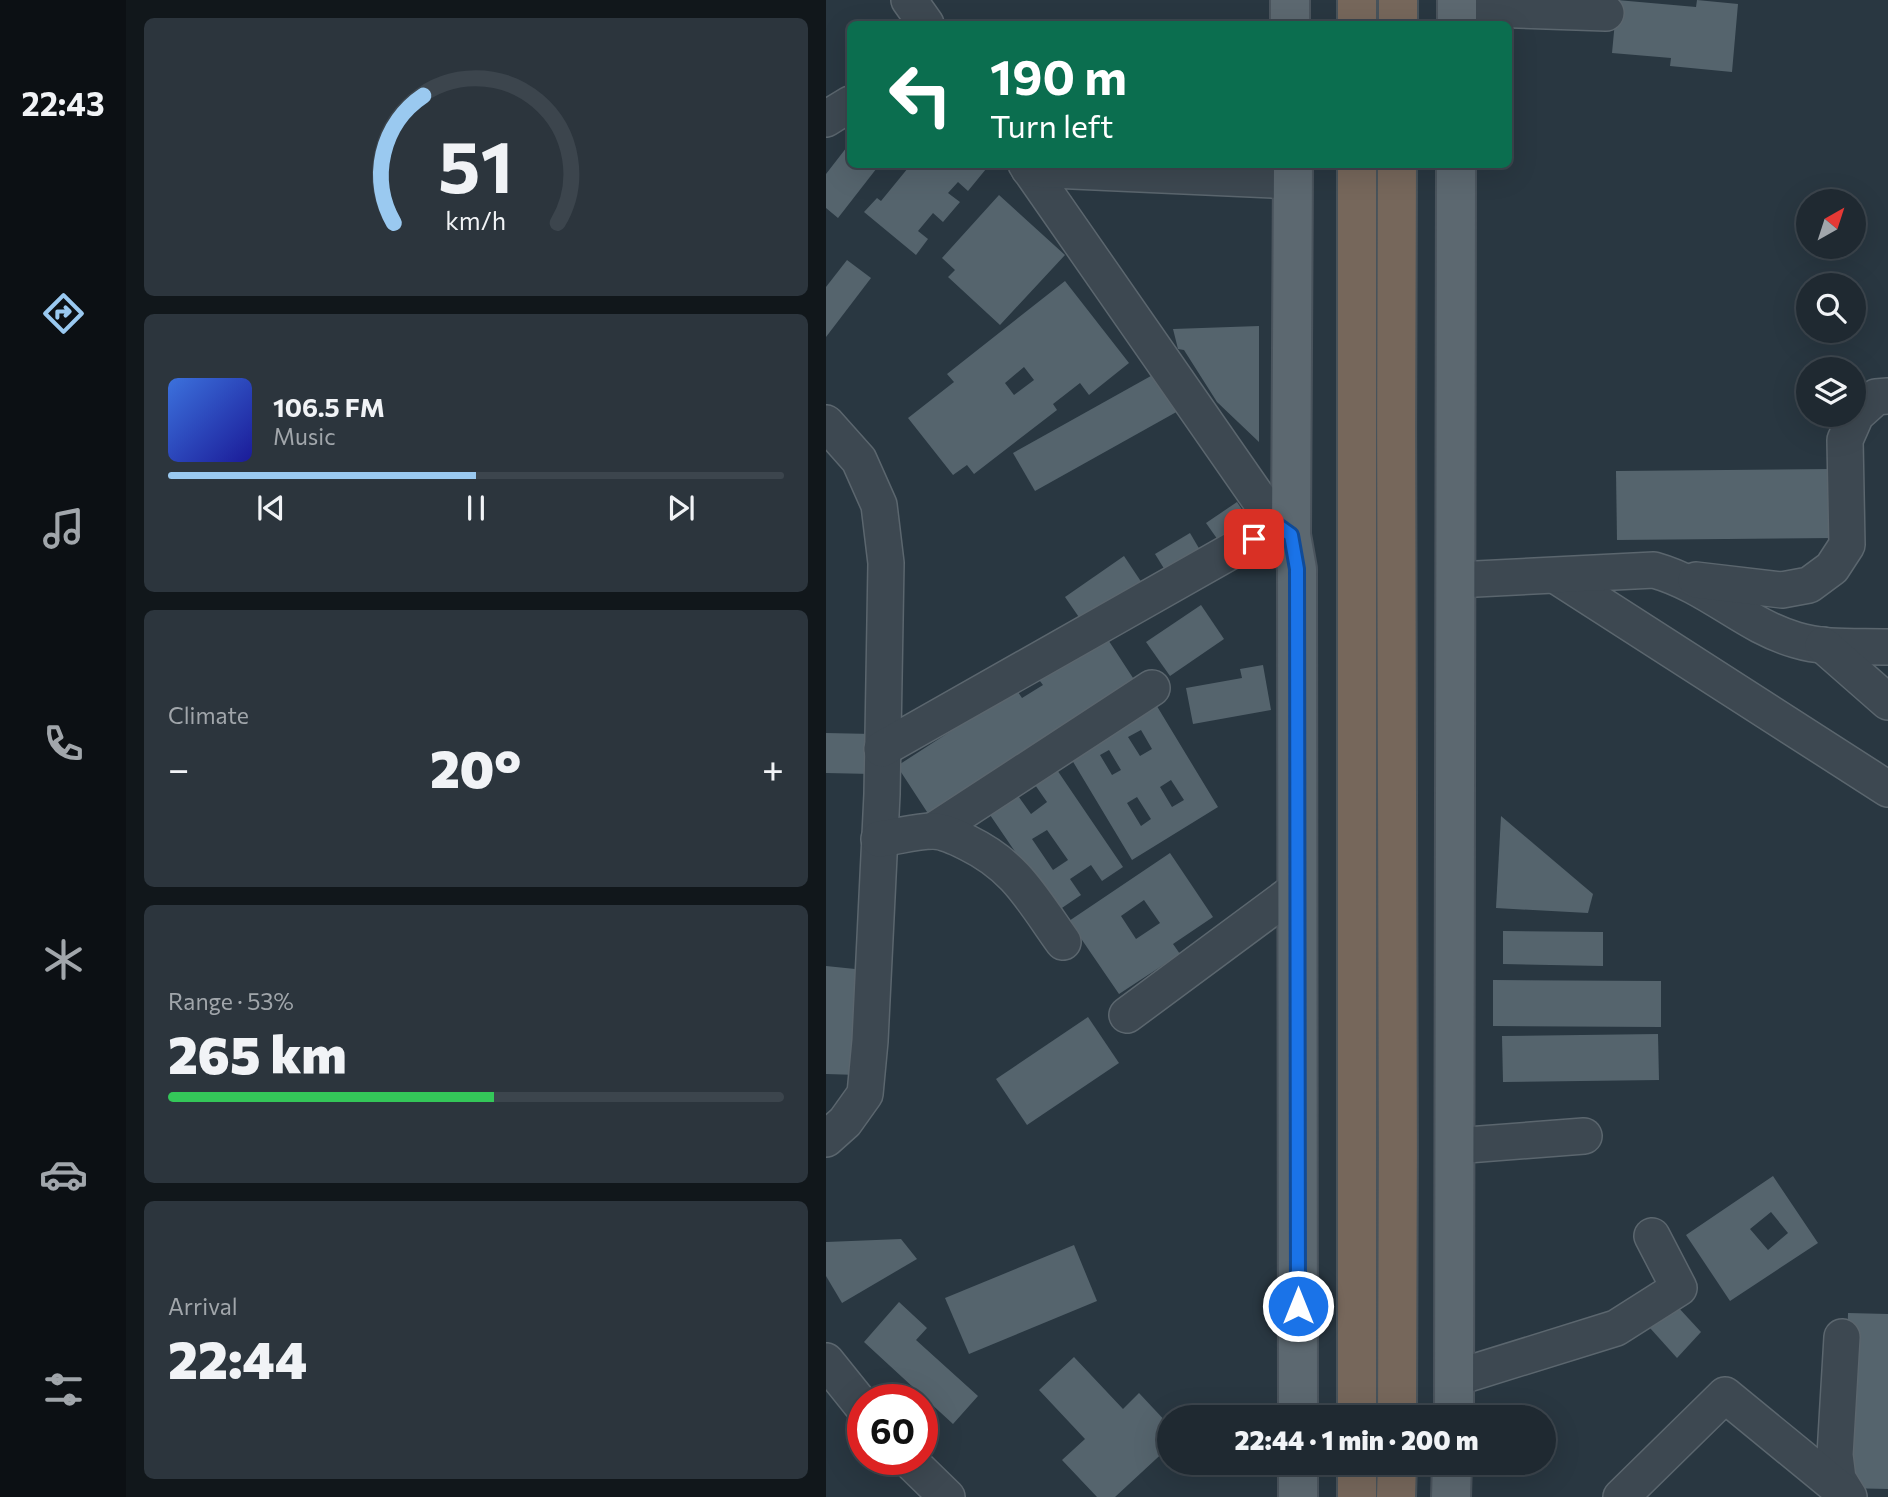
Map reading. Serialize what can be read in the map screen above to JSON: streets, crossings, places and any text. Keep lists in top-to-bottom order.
{
  "north": "top right",
  "page": {
    "tabs": "22:43",
    "turn": ["190 m", "Turn left"],
    "song": ["106.5 FM", "Music"],
    "tile": [
      "Climate",
      ["Range · 53%", "265 km"],
      ["Arrival", "22:44"]
    ],
    "heat": ["−", "20°", "+"],
    "limit": "60",
    "trip": "22:44 · 1 min · 200 m",
    "gauge": ["51", "km/h"]
  }
}
